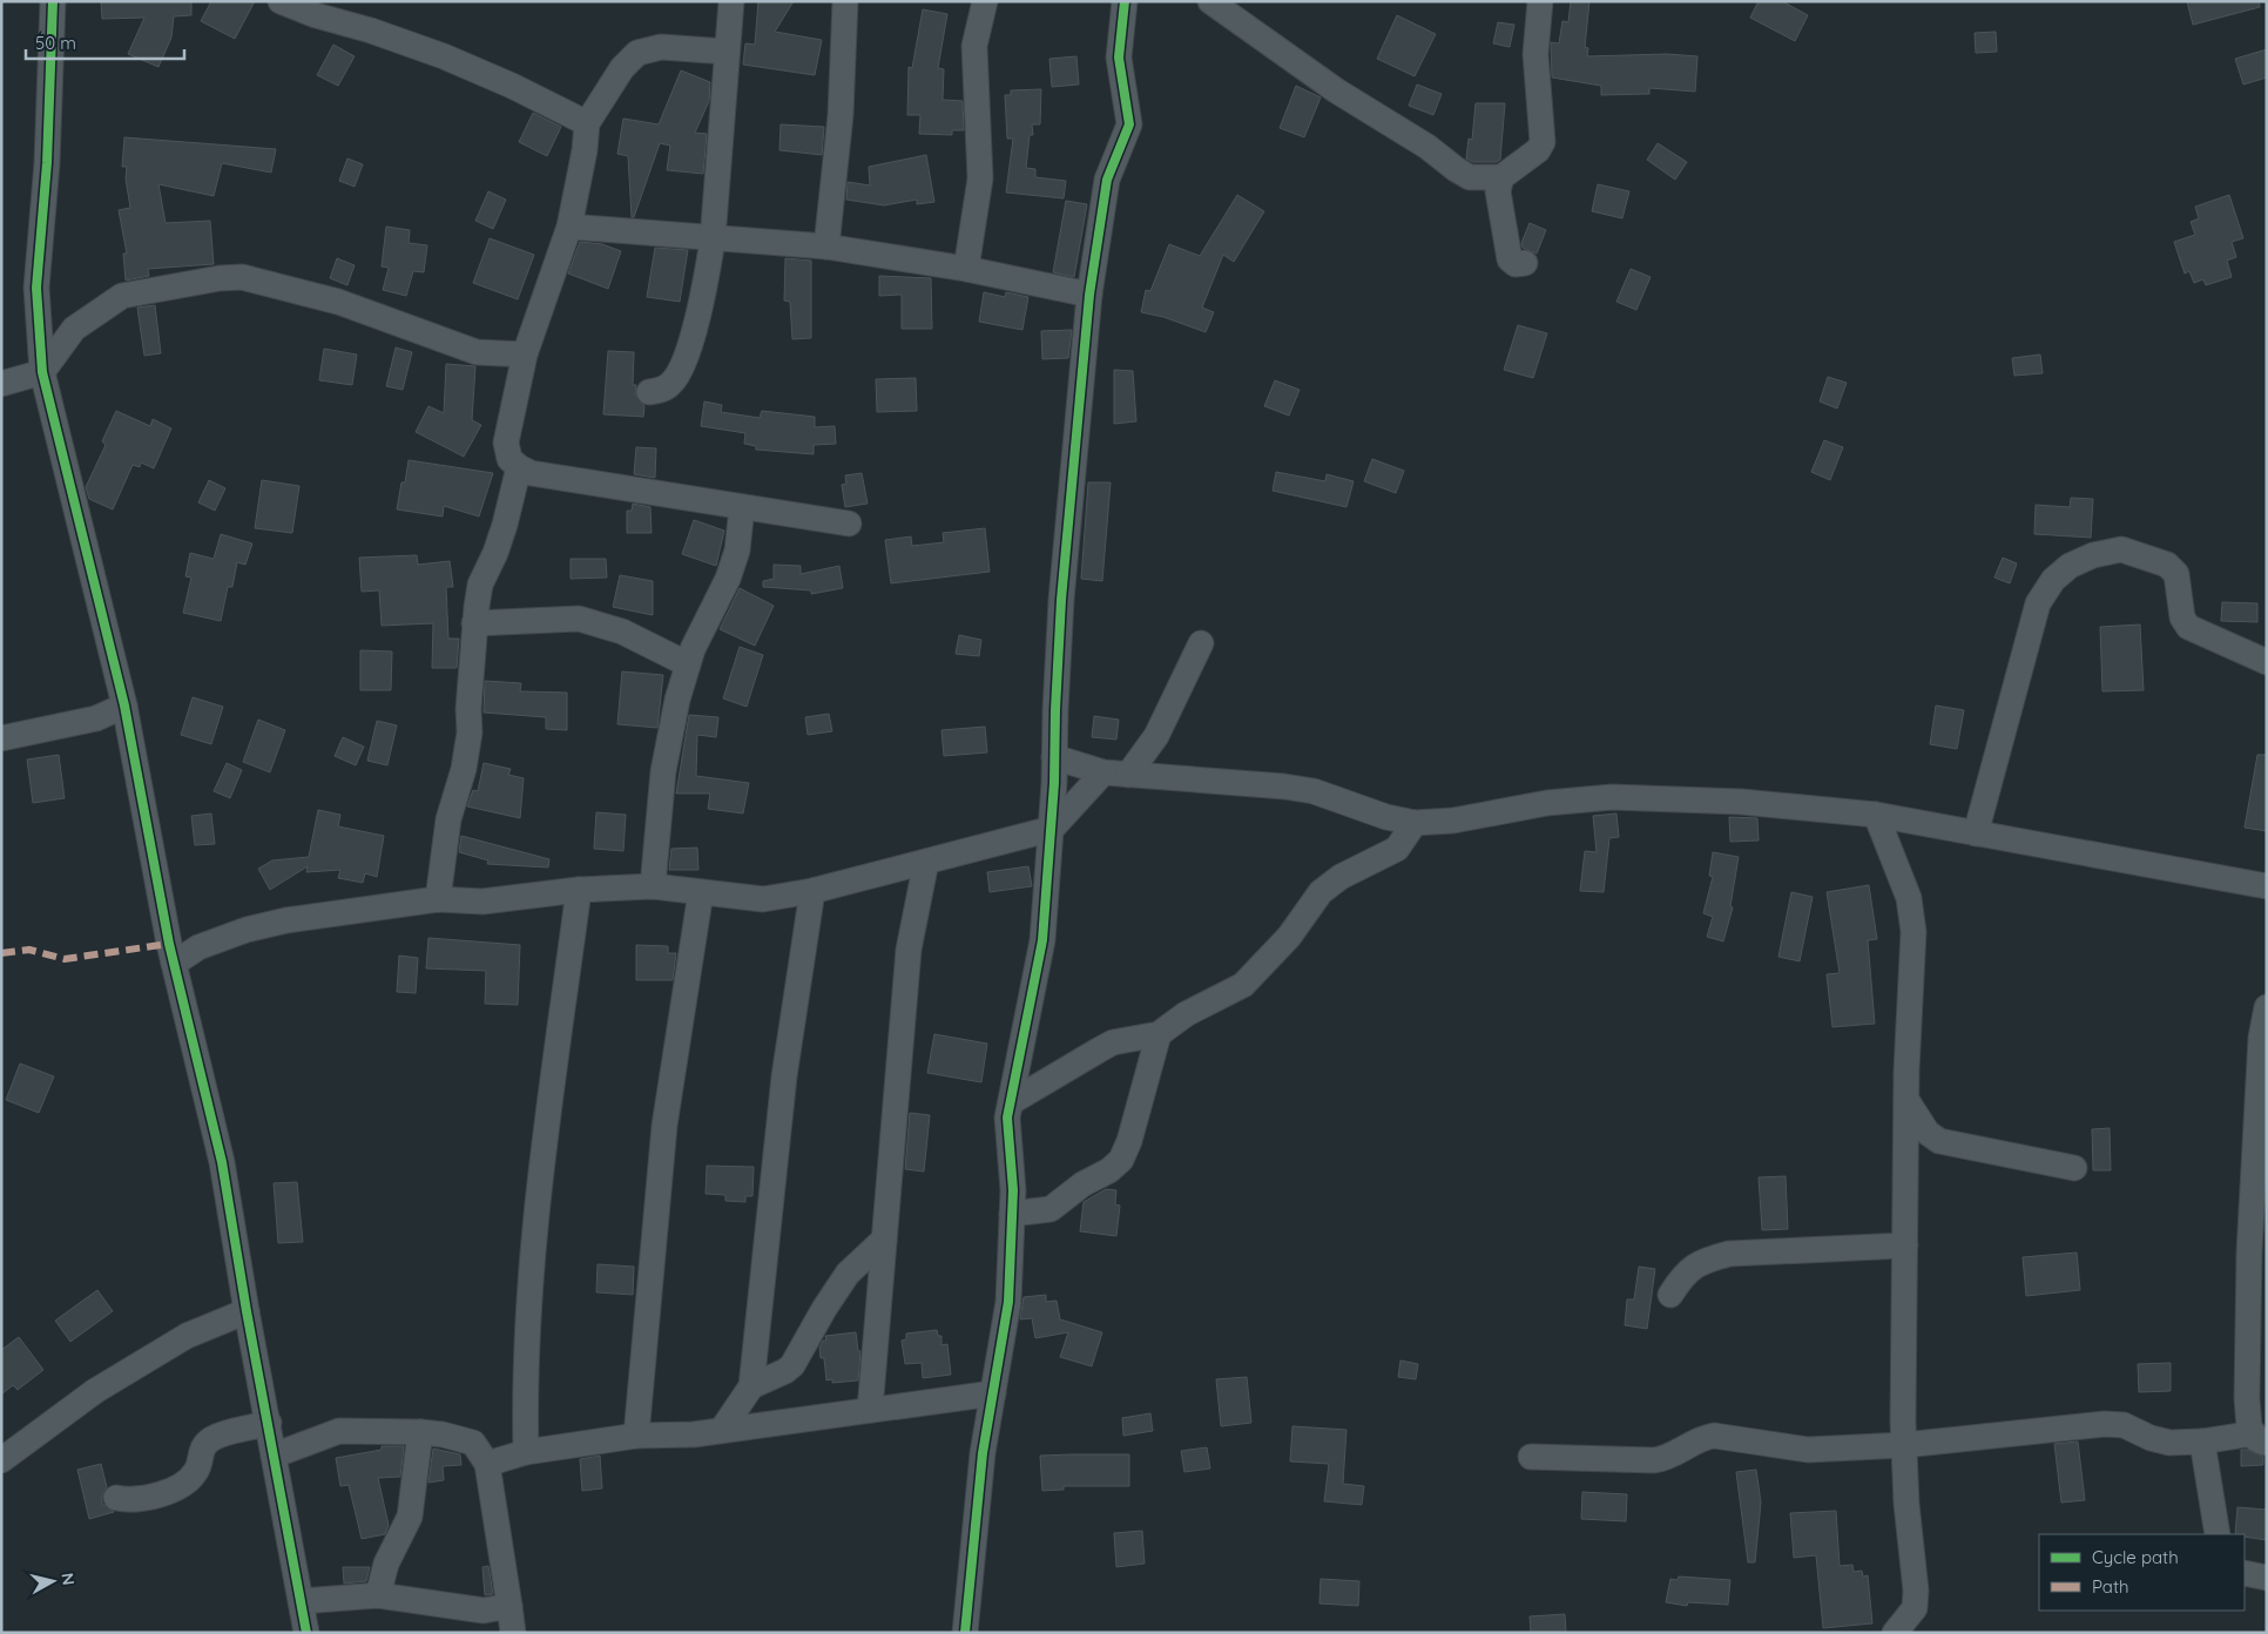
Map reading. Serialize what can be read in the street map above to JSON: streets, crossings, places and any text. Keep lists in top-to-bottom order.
{
  "legend": ["Cycle path", "Path"],
  "scale_bar": "50 m",
  "north": "right"
}
